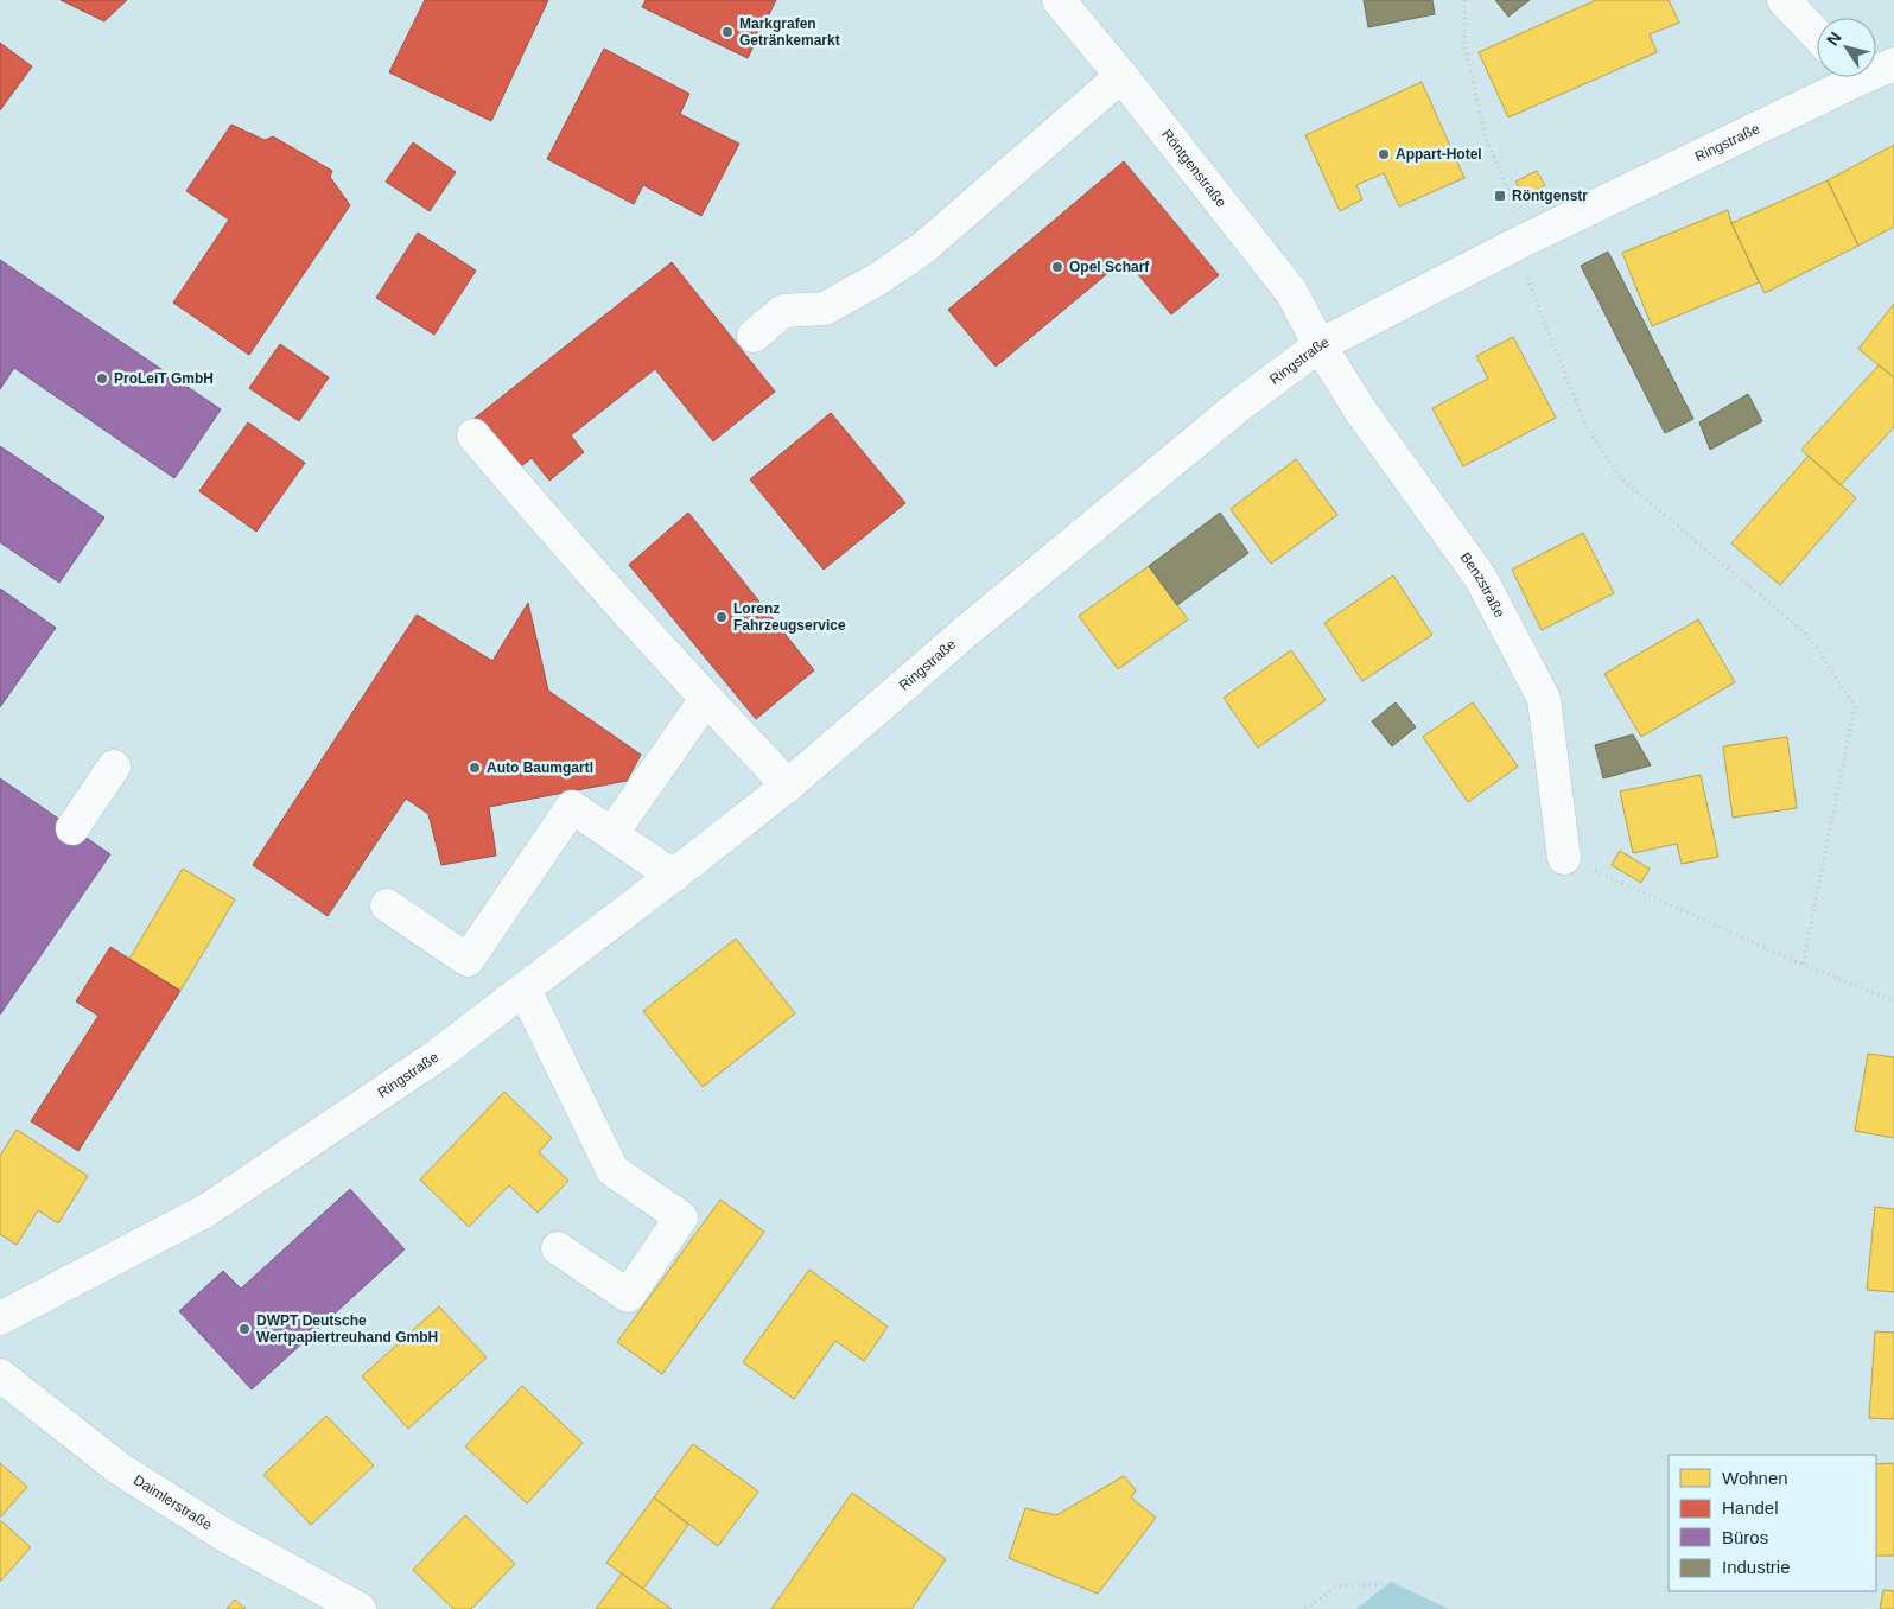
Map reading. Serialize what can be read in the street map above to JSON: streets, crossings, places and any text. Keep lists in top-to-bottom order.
{
  "streets": {
    "street": [
      "Ringstraße",
      "Röntgenstraße",
      "Benzstraße",
      "Daimlerstraße"
    ]
  },
  "crossings": [
    ["Ringstraße", "Röntgenstraße"],
    ["Ringstraße", "Benzstraße"],
    ["Röntgenstraße", "Benzstraße"]
  ],
  "places": {
    "other": [
      "Markgrafen Getränkemarkt",
      "Appart-Hotel",
      "Opel Scharf",
      "ProLeiT GmbH",
      "Lorenz Fahrzeugservice",
      "Auto Baumgartl",
      "DWPT Deutsche Wertpapiertreuhand GmbH"
    ],
    "transit": ["Röntgenstr"]
  },
  "legend": [
    "Wohnen",
    "Handel",
    "Büros",
    "Industrie"
  ],
  "north": "top left"
}
